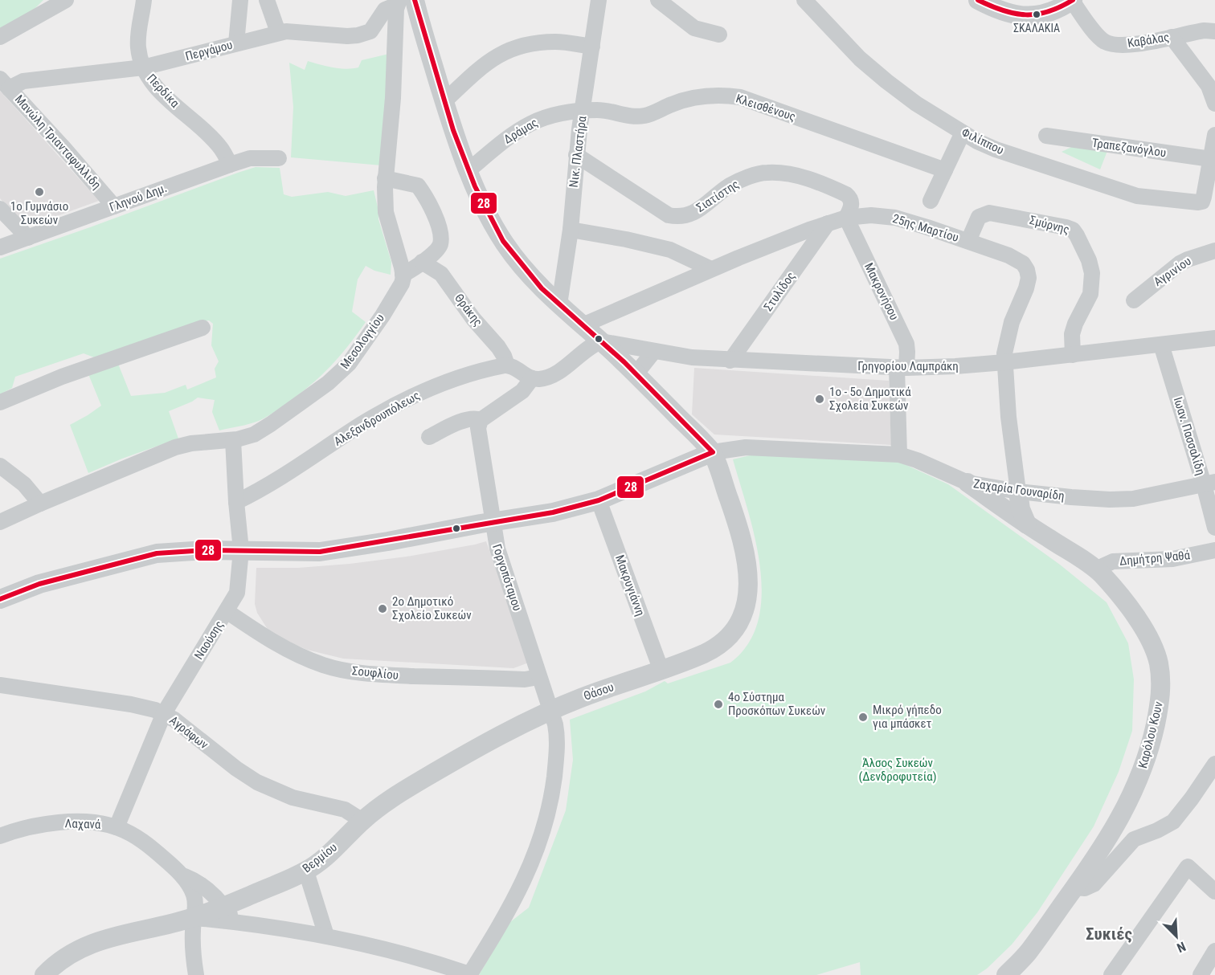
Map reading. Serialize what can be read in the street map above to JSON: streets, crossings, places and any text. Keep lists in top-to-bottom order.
{
  "streets": {
    "street": [
      "Καβάλας",
      "Περγάμου",
      "Περδίκα",
      "Κλεισθένους",
      "Δράμας",
      "Φιλίππου",
      "Μανώλη Τριανταφυλλιδη",
      "Τραπεζανόγλου",
      "Νικ. Πλαστήρα",
      "Σιατίστης",
      "Γληνού Δημ.",
      "Σμύρνης",
      "25ης Μαρτίου",
      "Αγρινίου",
      "Στυλίδος",
      "Μακρονήσου",
      "Θράκης",
      "Μεσολογγίου",
      "Γρηγορίου Λαμπράκη",
      "Αλεξανδρουπόλεως",
      "Ιωαν. Πασσαλίδη",
      "Ζαχαρία Γουναρίδη",
      "Δημήτρη Ψαθά",
      "Γοργοπόταμου",
      "Μακρυγιάννη",
      "Ναούσης",
      "Σουφλίου",
      "Θάσου",
      "Αγράφων",
      "Καρόλου Κουν",
      "Λαχανά",
      "Βερμίου"
    ]
  },
  "crossings": [
    ["Περγάμου", "Περδίκα"],
    ["Περγάμου", "Μανώλη Τριανταφυλλιδη"],
    ["Περδίκα", "Γληνού Δημ."],
    ["Κλεισθένους", "Δράμας"],
    ["Κλεισθένους", "Νικ. Πλαστήρα"],
    ["Δράμας", "Νικ. Πλαστήρα"],
    ["Φιλίππου", "Τραπεζανόγλου"],
    ["Μανώλη Τριανταφυλλιδη", "Γληνού Δημ."],
    ["Νικ. Πλαστήρα", "Σιατίστης"],
    ["Σιατίστης", "25ης Μαρτίου"],
    ["Σιατίστης", "Μακρονήσου"],
    ["Σμύρνης", "25ης Μαρτίου"],
    ["Σμύρνης", "Γρηγορίου Λαμπράκη"],
    ["25ης Μαρτίου", "Στυλίδος"],
    ["25ης Μαρτίου", "Μακρονήσου"],
    ["25ης Μαρτίου", "Γρηγορίου Λαμπράκη"],
    ["25ης Μαρτίου", "Ζαχαρία Γουναρίδη"],
    ["Στυλίδος", "Γρηγορίου Λαμπράκη"],
    ["Μακρονήσου", "Γρηγορίου Λαμπράκη"],
    ["Μακρονήσου", "Ζαχαρία Γουναρίδη"],
    ["Θράκης", "Αλεξανδρουπόλεως"],
    ["Μεσολογγίου", "Ναούσης"],
    ["Γρηγορίου Λαμπράκη", "Ιωαν. Πασσαλίδη"],
    ["Αλεξανδρουπόλεως", "Ναούσης"],
    ["Ιωαν. Πασσαλίδη", "Ζαχαρία Γουναρίδη"],
    ["Ζαχαρία Γουναρίδη", "Θάσου"],
    ["Ζαχαρία Γουναρίδη", "Καρόλου Κουν"],
    ["Δημήτρη Ψαθά", "Καρόλου Κουν"],
    ["Γοργοπόταμου", "Σουφλίου"],
    ["Γοργοπόταμου", "Θάσου"],
    ["Γοργοπόταμου", "Βερμίου"],
    ["Μακρυγιάννη", "Θάσου"],
    ["Ναούσης", "Σουφλίου"],
    ["Ναούσης", "Αγράφων"],
    ["Ναούσης", "Λαχανά"],
    ["Θάσου", "Βερμίου"],
    ["Αγράφων", "Βερμίου"],
    ["Λαχανά", "Βερμίου"]
  ],
  "districts": ["Συκιές"],
  "parks": ["Άλσος Συκεών (Δενδροφυτεία)"],
  "places": [
    "ΣΚΑΛΑΚΙΑ",
    "1ο Γυμνάσιο Συκεών",
    "1ο - 5ο Δημοτικά Σχολεία Συκεών",
    "2ο Δημοτικό Σχολείο Συκεών",
    "4ο Σύστημα Προσκόπων Συκεών",
    "Μικρό γήπεδο για μπάσκετ"
  ],
  "lines": ["transit line 28"],
  "north": "bottom right"
}
